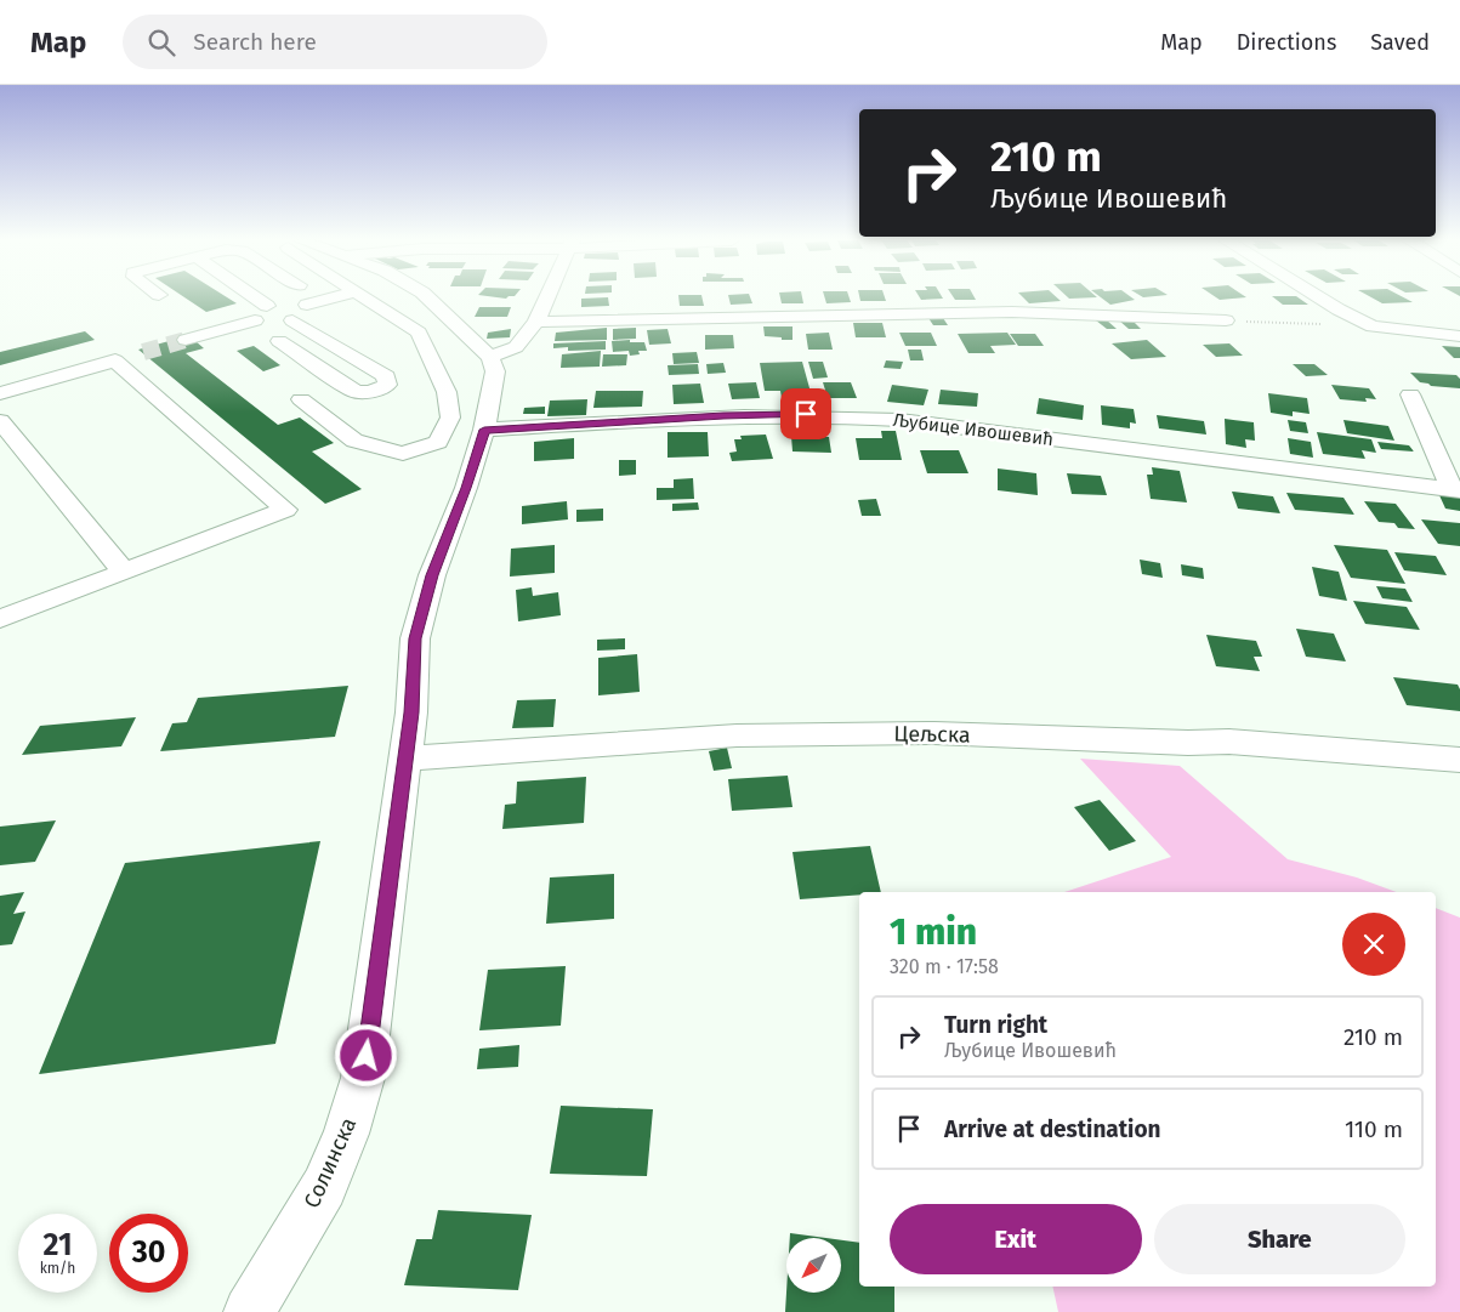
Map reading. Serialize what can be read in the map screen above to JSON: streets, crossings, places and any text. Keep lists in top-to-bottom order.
{
  "streets": {
    "street": ["Љубице Ивошевић", "Цељска", "Солинска"]
  },
  "crossings": [
    ["Љубице Ивошевић", "Солинска"],
    ["Цељска", "Солинска"]
  ],
  "north": "bottom left",
  "page": {
    "header": "Map",
    "search": "Search here",
    "nav": ["Map", "Directions", "Saved"],
    "turn": ["210 m", "Љубице Ивошевић"],
    "heading": ["1 min", "320 m · 17:58"],
    "list": [
      {
        "name": "Turn right",
        "note": "Љубице Ивошевић",
        "value": "210 m"
      },
      {
        "name": "Arrive at destination",
        "value": "110 m"
      }
    ],
    "buttons": ["Exit", "Share"],
    "speed": "21 km/h",
    "limit": "30"
  }
}
